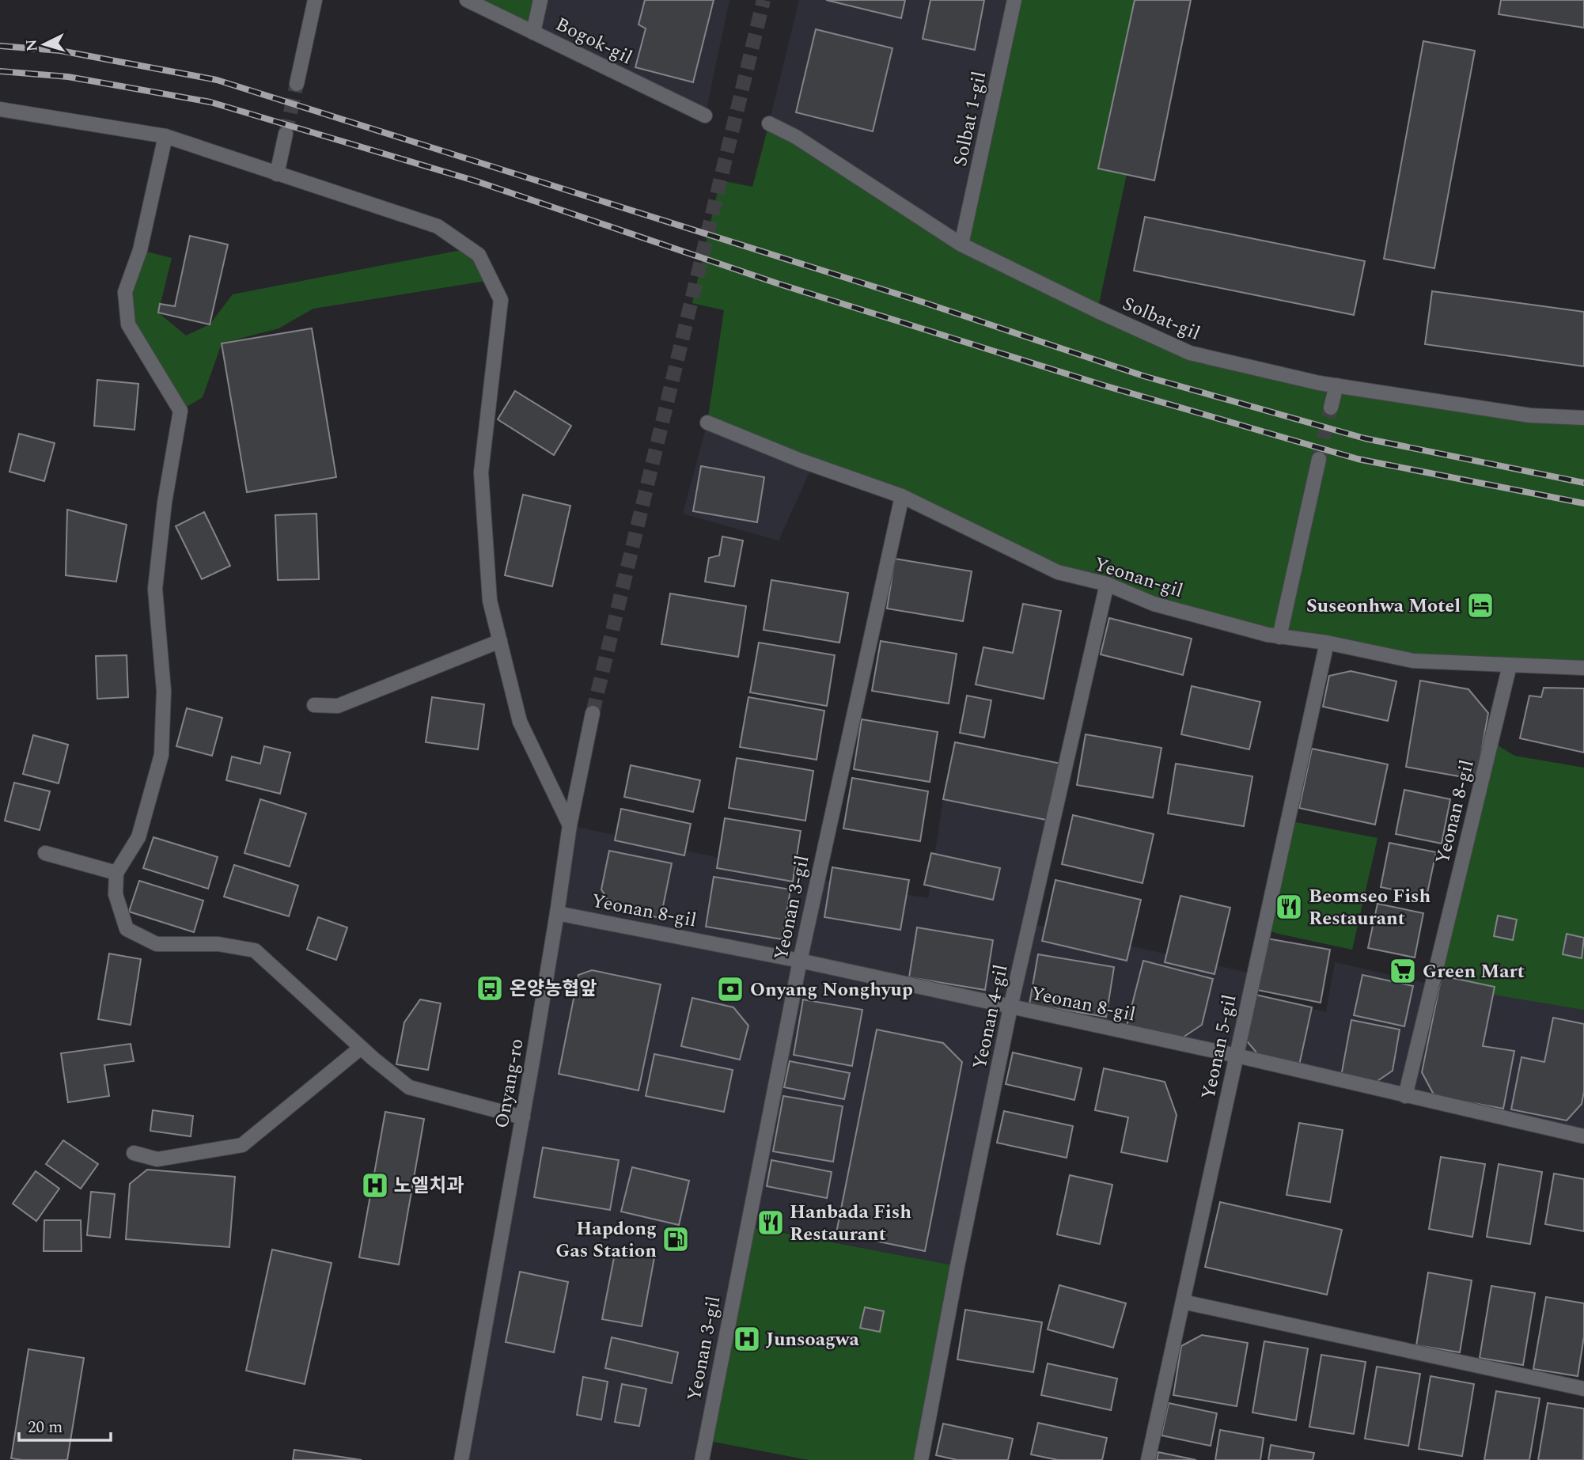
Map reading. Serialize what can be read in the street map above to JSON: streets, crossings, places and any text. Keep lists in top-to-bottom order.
{
  "streets": {
    "street": [
      "Bogok-gil",
      "Solbat 1-gil",
      "Solbat-gil",
      "Yeonan-gil",
      "Yeonan 8-gil",
      "Yeonan 3-gil",
      "Yeonan 4-gil",
      "Yeonan 5-gil",
      "Onyang-ro"
    ]
  },
  "crossings": [
    ["Solbat 1-gil", "Solbat-gil"],
    ["Yeonan-gil", "Yeonan 8-gil"],
    ["Yeonan-gil", "Yeonan 3-gil"],
    ["Yeonan-gil", "Yeonan 4-gil"],
    ["Yeonan-gil", "Yeonan 5-gil"],
    ["Yeonan 8-gil", "Yeonan 3-gil"],
    ["Yeonan 8-gil", "Yeonan 4-gil"],
    ["Yeonan 8-gil", "Yeonan 5-gil"],
    ["Yeonan 8-gil", "Onyang-ro"]
  ],
  "places": {
    "hotel": ["Suseonhwa Motel"],
    "restaurant": ["Beomseo Fish Restaurant", "Hanbada Fish Restaurant"],
    "supermarket": ["Green Mart"],
    "bus stop": ["온양농협앞"],
    "bank": ["Onyang Nonghyup"],
    "hospital": ["노엘치과", "Junsoagwa"],
    "fuel station": ["Hapdong Gas Station"]
  },
  "scale_bar": "20 m",
  "north": "left"
}
